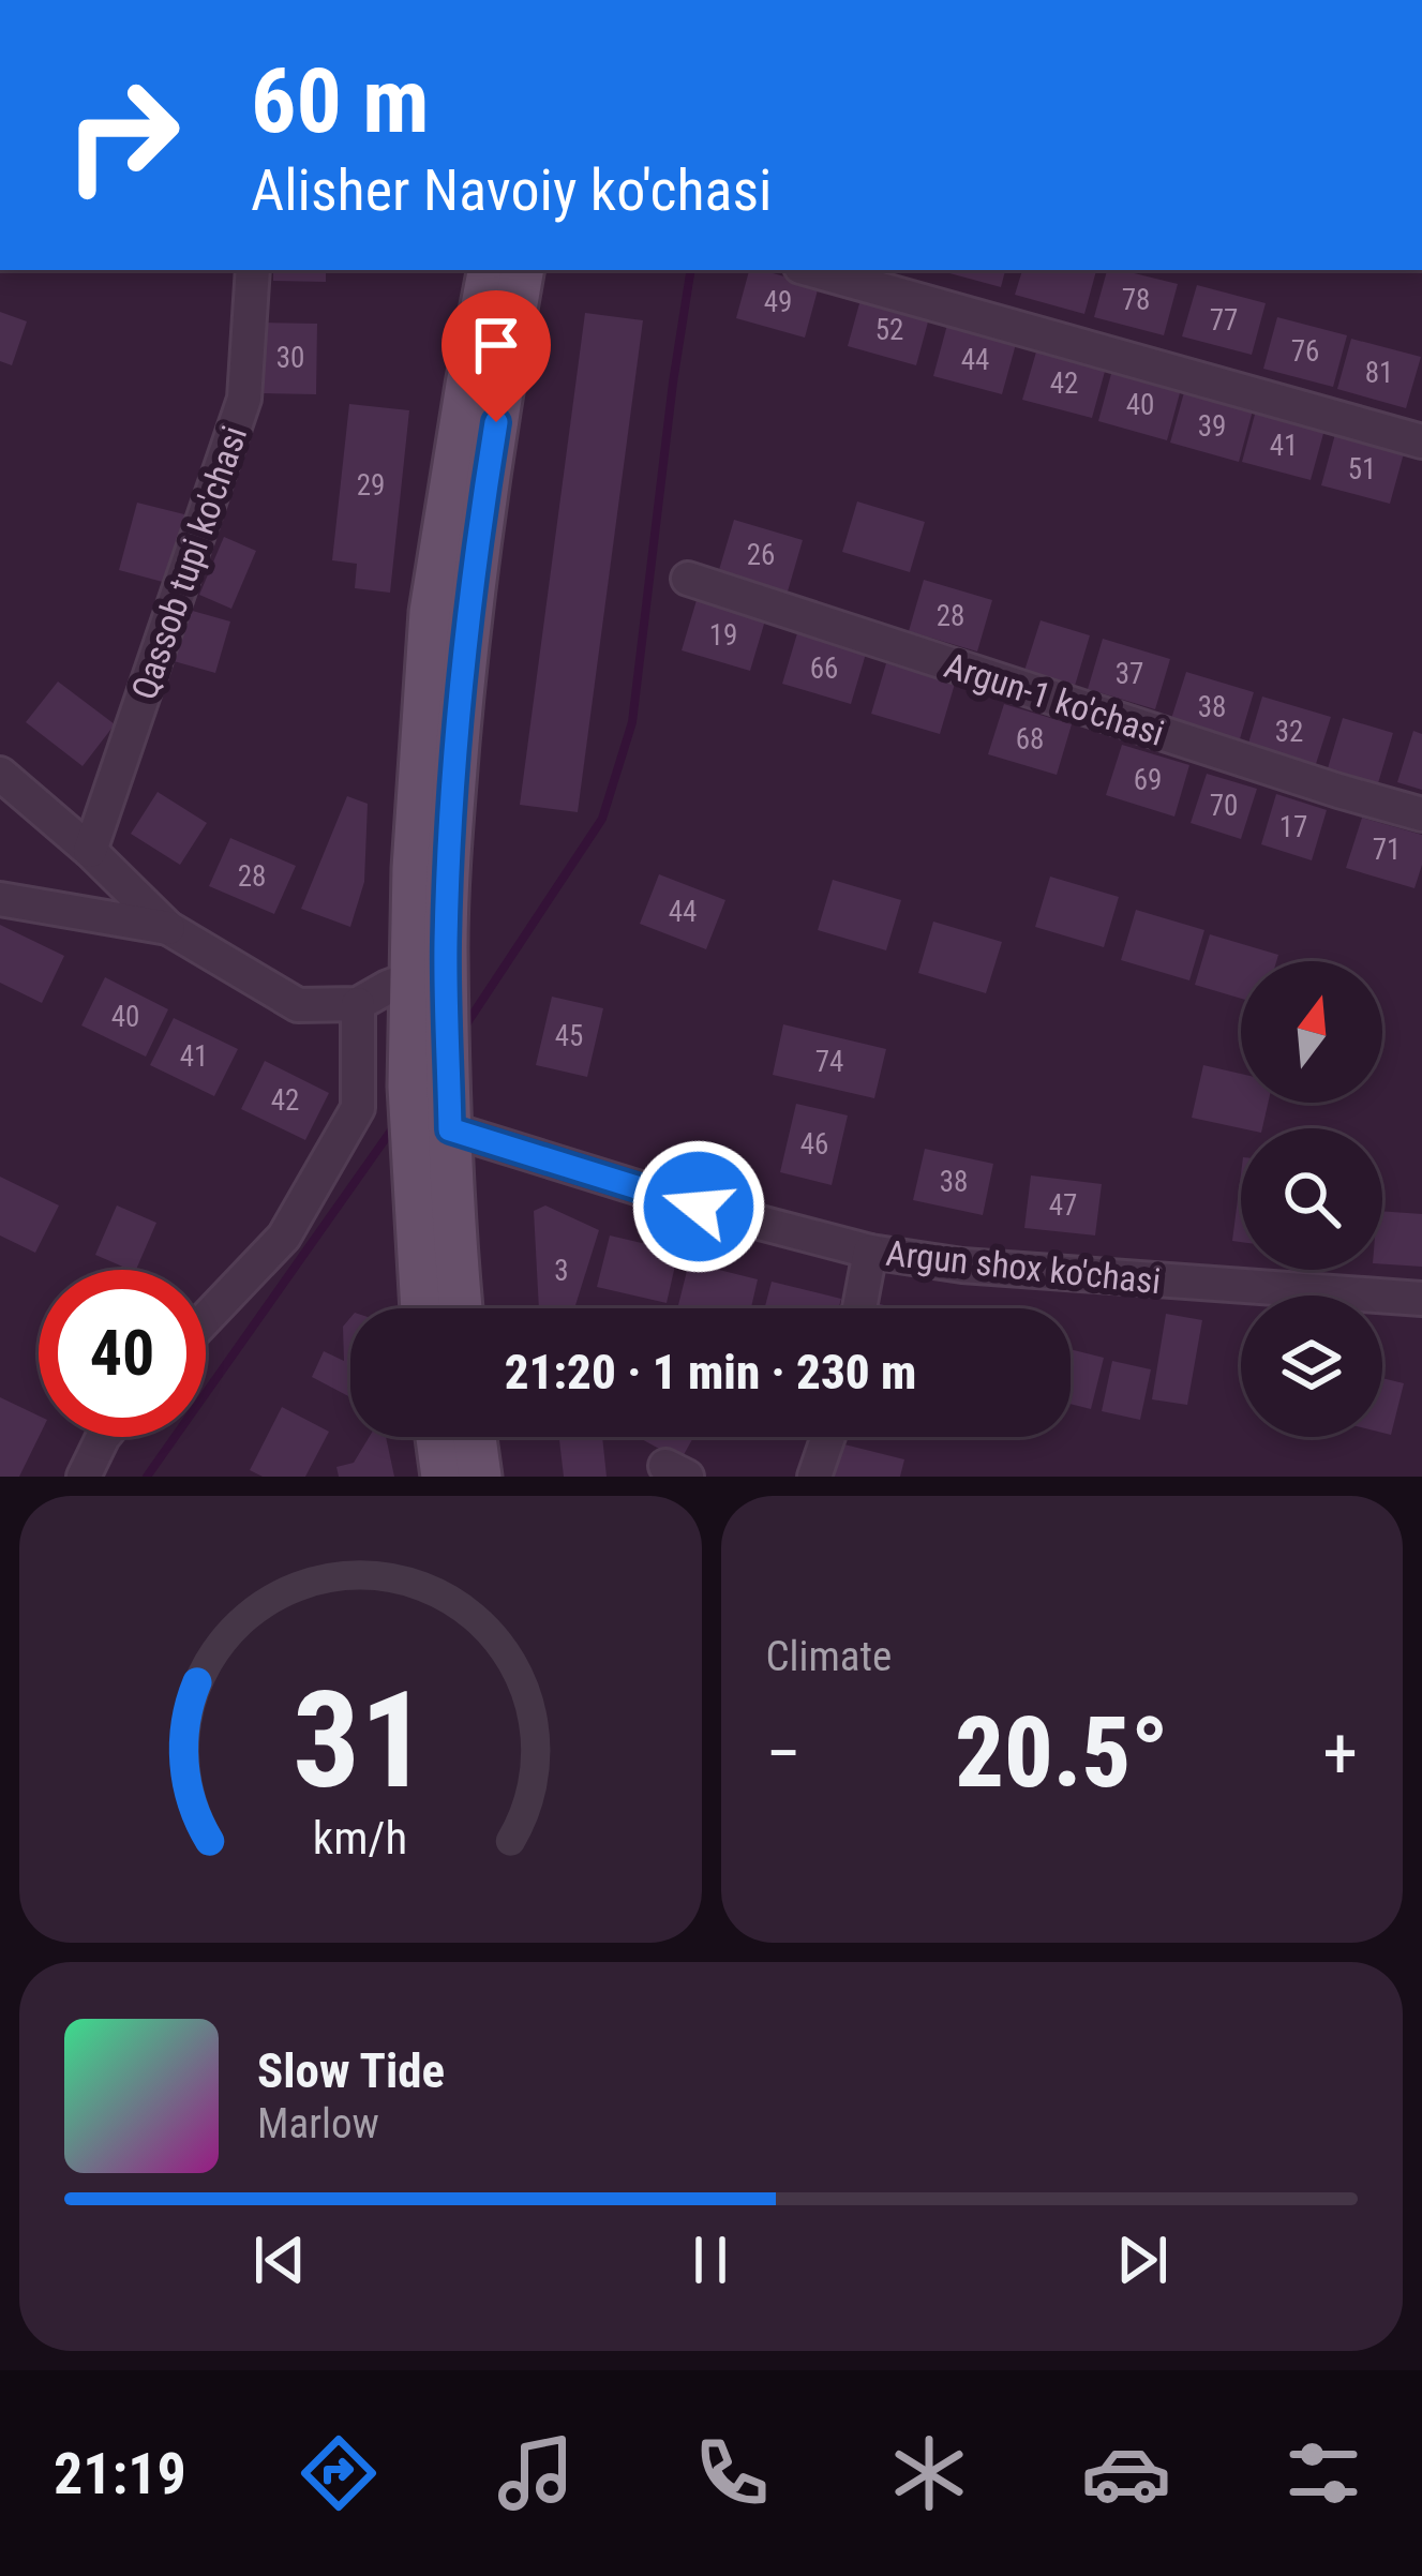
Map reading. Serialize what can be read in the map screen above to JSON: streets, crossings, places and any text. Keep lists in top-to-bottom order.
{
  "streets": {
    "street": ["Qassob tupi ko'chasi", "Argun-1 ko'chasi", "Argun shox ko'chasi"]
  },
  "house_numbers": [
    "78",
    "49",
    "77",
    "52",
    "76",
    "30",
    "44",
    "81",
    "42",
    "40",
    "39",
    "41",
    "51",
    "29",
    "26",
    "28",
    "19",
    "66",
    "37",
    "38",
    "32",
    "68",
    "69",
    "70",
    "17",
    "71",
    "28",
    "44",
    "40",
    "45",
    "41",
    "74",
    "42",
    "46",
    "38",
    "47",
    "3"
  ],
  "north": "top",
  "page": {
    "turn": ["60 m", "Alisher Navoiy ko'chasi"],
    "limit": "40",
    "trip": "21:20 · 1 min · 230 m",
    "tile": "Climate",
    "heat": ["−", "20.5°", "+"],
    "song": ["Slow Tide", "Marlow"],
    "tabs": "21:19",
    "gauge": ["31", "km/h"]
  }
}
